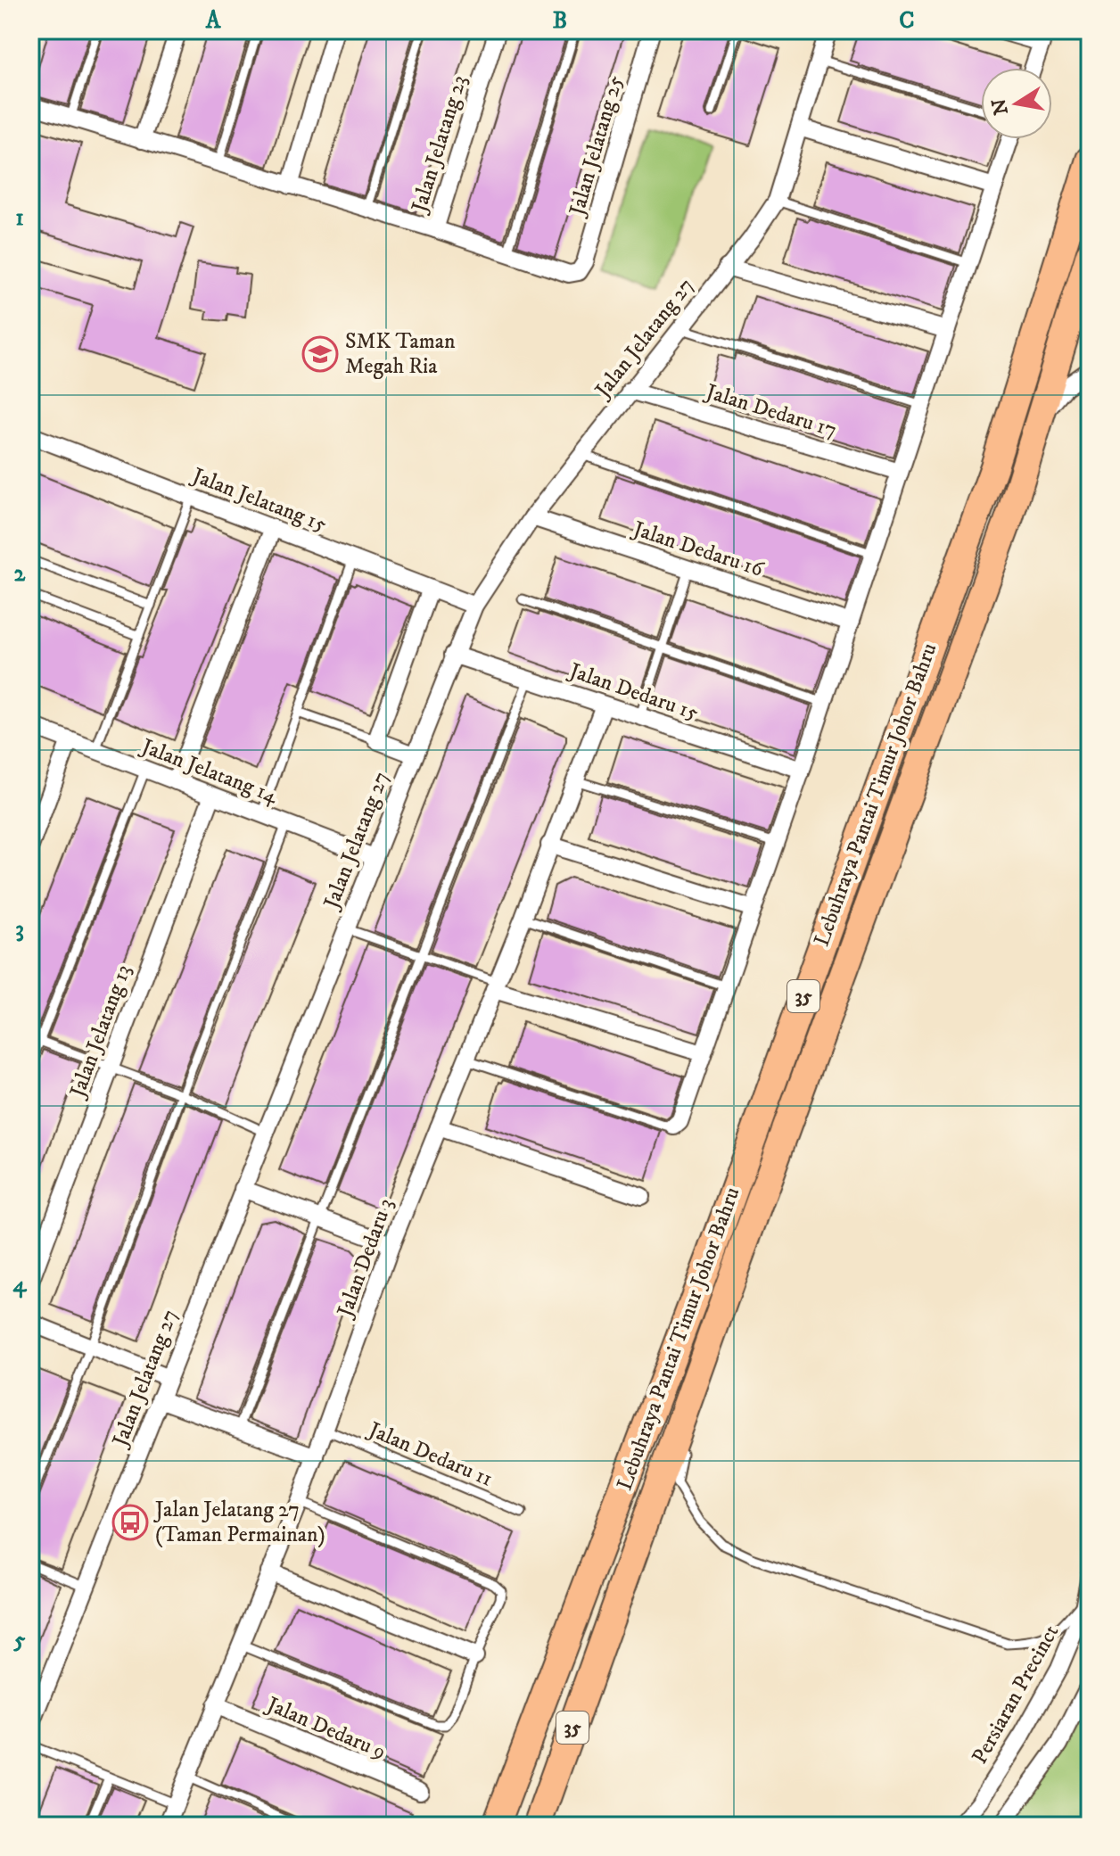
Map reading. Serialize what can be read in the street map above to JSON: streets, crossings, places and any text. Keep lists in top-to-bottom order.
{
  "streets": {
    "highway": ["Lebuhraya Pantai Timur Johor Bahru", "35"],
    "street": [
      "Jalan Jelatang 23",
      "Jalan Jelatang 25",
      "Jalan Jelatang 27",
      "Jalan Dedaru 17",
      "Jalan Jelatang 15",
      "Jalan Dedaru 16",
      "Jalan Dedaru 15",
      "Jalan Jelatang 14",
      "Jalan Jelatang 13",
      "Jalan Dedaru 3",
      "Persiaran Precinct",
      "Jalan Dedaru 9"
    ],
    "lane": ["Jalan Dedaru 11"]
  },
  "crossings": [
    ["Jalan Jelatang 27", "Jalan Dedaru 17"],
    ["Jalan Jelatang 27", "Jalan Jelatang 15"],
    ["Jalan Jelatang 27", "Jalan Dedaru 16"],
    ["Jalan Jelatang 27", "Jalan Dedaru 15"],
    ["Jalan Jelatang 27", "Jalan Jelatang 14"],
    ["Jalan Dedaru 15", "Jalan Dedaru 3"],
    ["Jalan Jelatang 14", "Jalan Jelatang 13"],
    ["Jalan Dedaru 3", "Jalan Dedaru 11"],
    ["Jalan Dedaru 3", "Jalan Dedaru 9"]
  ],
  "places": {
    "school or university": ["SMK Taman Megah Ria"],
    "bus stop": ["Jalan Jelatang 27 (Taman Permainan)"]
  },
  "north": "left",
  "grid": {
    "columns": ["A", "B", "C"],
    "rows": [
      "1",
      "2",
      "3",
      "4",
      "5"
    ]
  }
}
